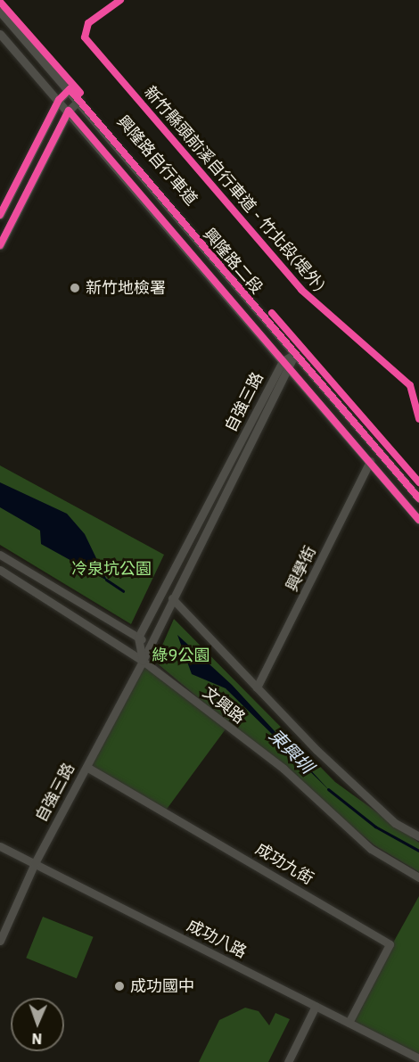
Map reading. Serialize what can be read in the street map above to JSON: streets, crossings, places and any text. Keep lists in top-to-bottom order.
{
  "streets": {
    "street": [
      "興隆路二段",
      "自強三路",
      "興學街",
      "文興路",
      "成功九街",
      "成功八路"
    ],
    "cycle path": ["興隆路自行車道", "新竹縣頭前溪自行車道 - 竹北段(堤外)"]
  },
  "crossings": [
    ["興隆路二段", "自強三路"],
    ["興隆路二段", "興學街"],
    ["自強三路", "文興路"],
    ["自強三路", "成功九街"],
    ["自強三路", "成功八路"],
    ["興學街", "文興路"],
    ["成功九街", "成功八路"]
  ],
  "water": ["東興圳"],
  "parks": ["冷泉坑公園", "綠9公園"],
  "places": ["新竹地檢署", "成功國中"],
  "north": "bottom"
}
